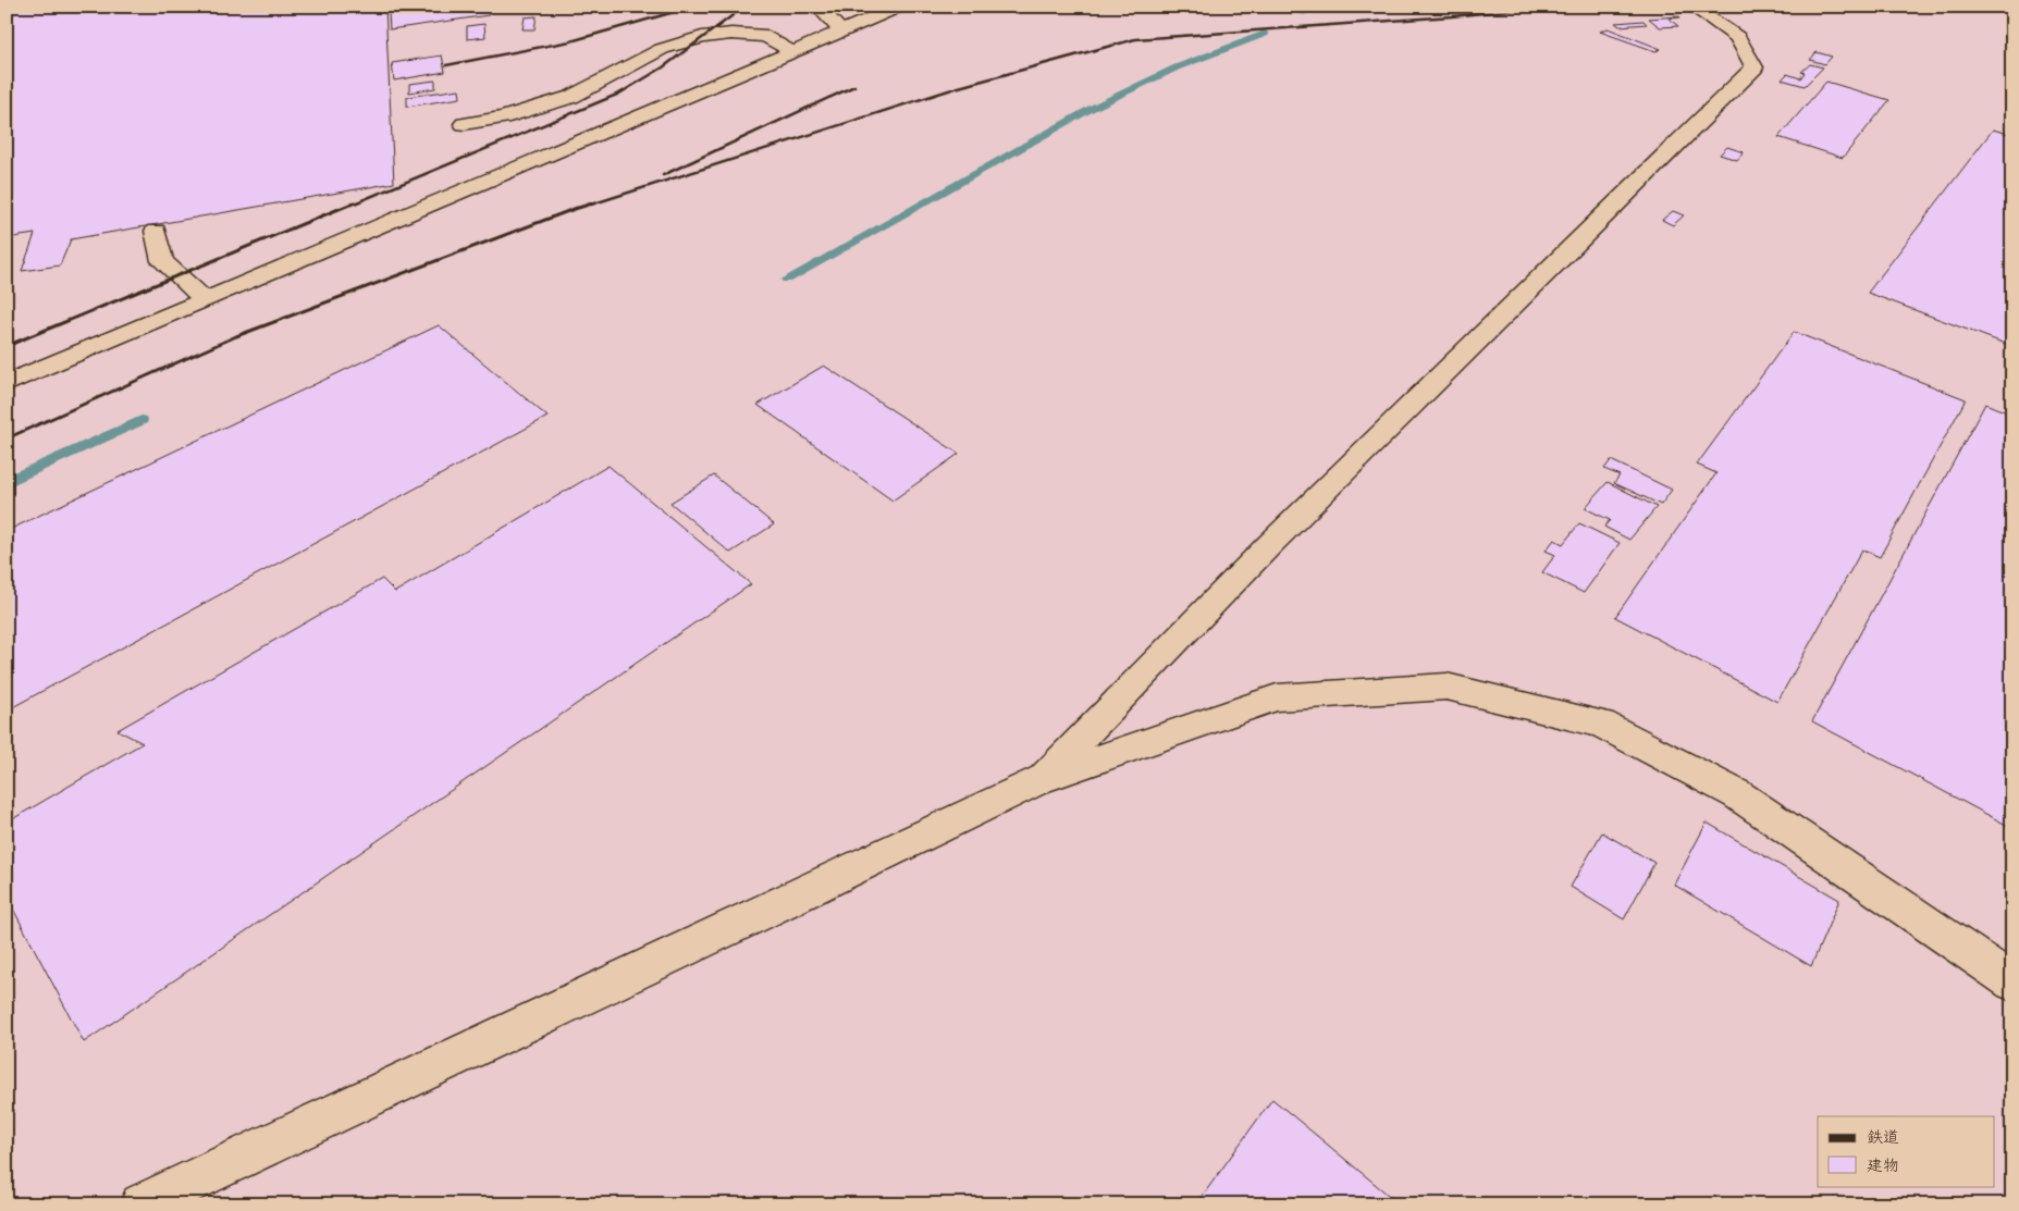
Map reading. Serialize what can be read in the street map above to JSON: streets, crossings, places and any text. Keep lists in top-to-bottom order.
{
  "legend": ["鉄道", "建物"]
}
